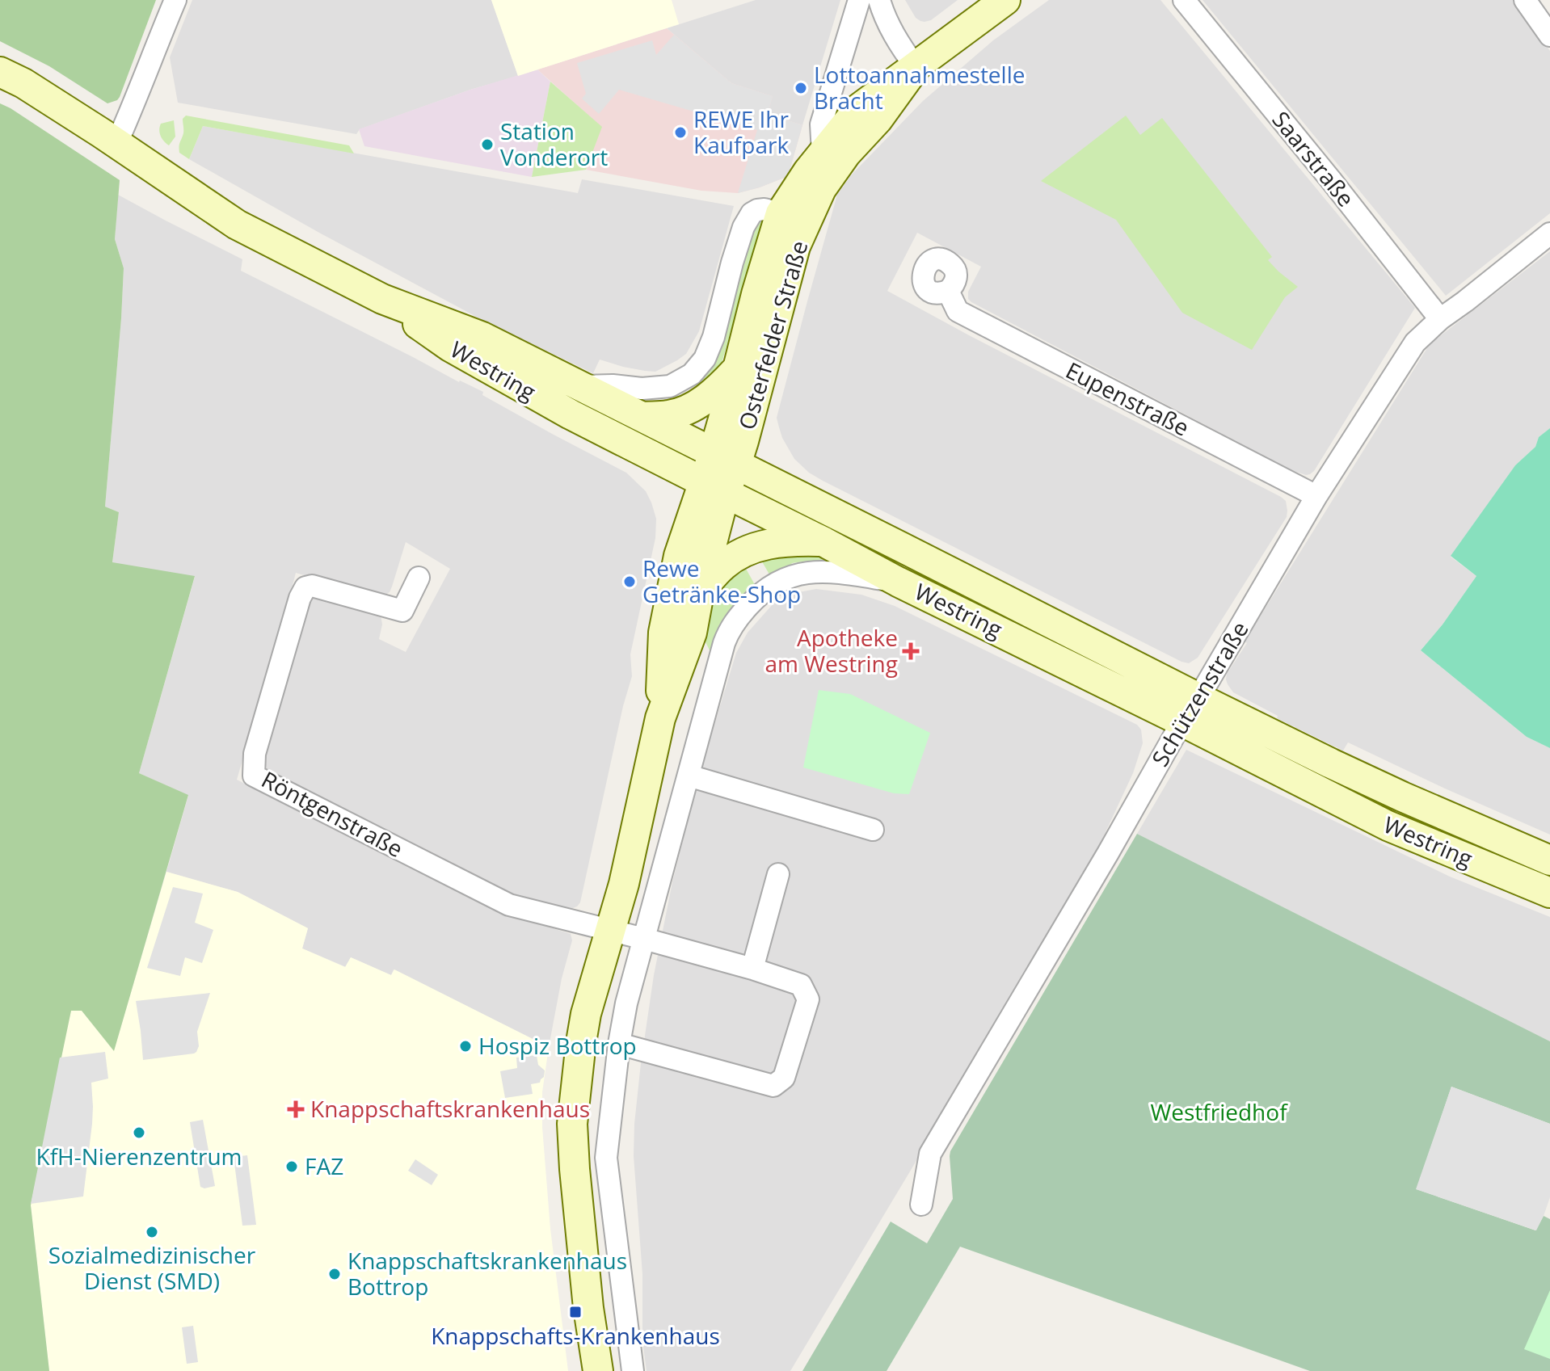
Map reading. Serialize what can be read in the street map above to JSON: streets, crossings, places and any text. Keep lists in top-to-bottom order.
{
  "streets": {
    "main road": ["Osterfelder Straße", "Westring"],
    "street": [
      "Saarstraße",
      "Eupenstraße",
      "Schützenstraße",
      "Röntgenstraße"
    ]
  },
  "crossings": [
    ["Saarstraße", "Schützenstraße"],
    ["Osterfelder Straße", "Westring"],
    ["Osterfelder Straße", "Röntgenstraße"],
    ["Westring", "Schützenstraße"],
    ["Eupenstraße", "Schützenstraße"]
  ],
  "parks": ["Westfriedhof"],
  "places": {
    "other": [
      "Lottoannahmestelle Bracht",
      "REWE Ihr Kaufpark",
      "Station Vonderort",
      "Rewe Getränke-Shop",
      "Hospiz Bottrop",
      "KfH-Nierenzentrum",
      "FAZ",
      "Sozialmedizinischer Dienst (SMD)",
      "Knappschaftskrankenhaus Bottrop"
    ],
    "health": ["Apotheke am Westring", "Knappschaftskrankenhaus"],
    "transit": ["Knappschafts-Krankenhaus"]
  }
}
